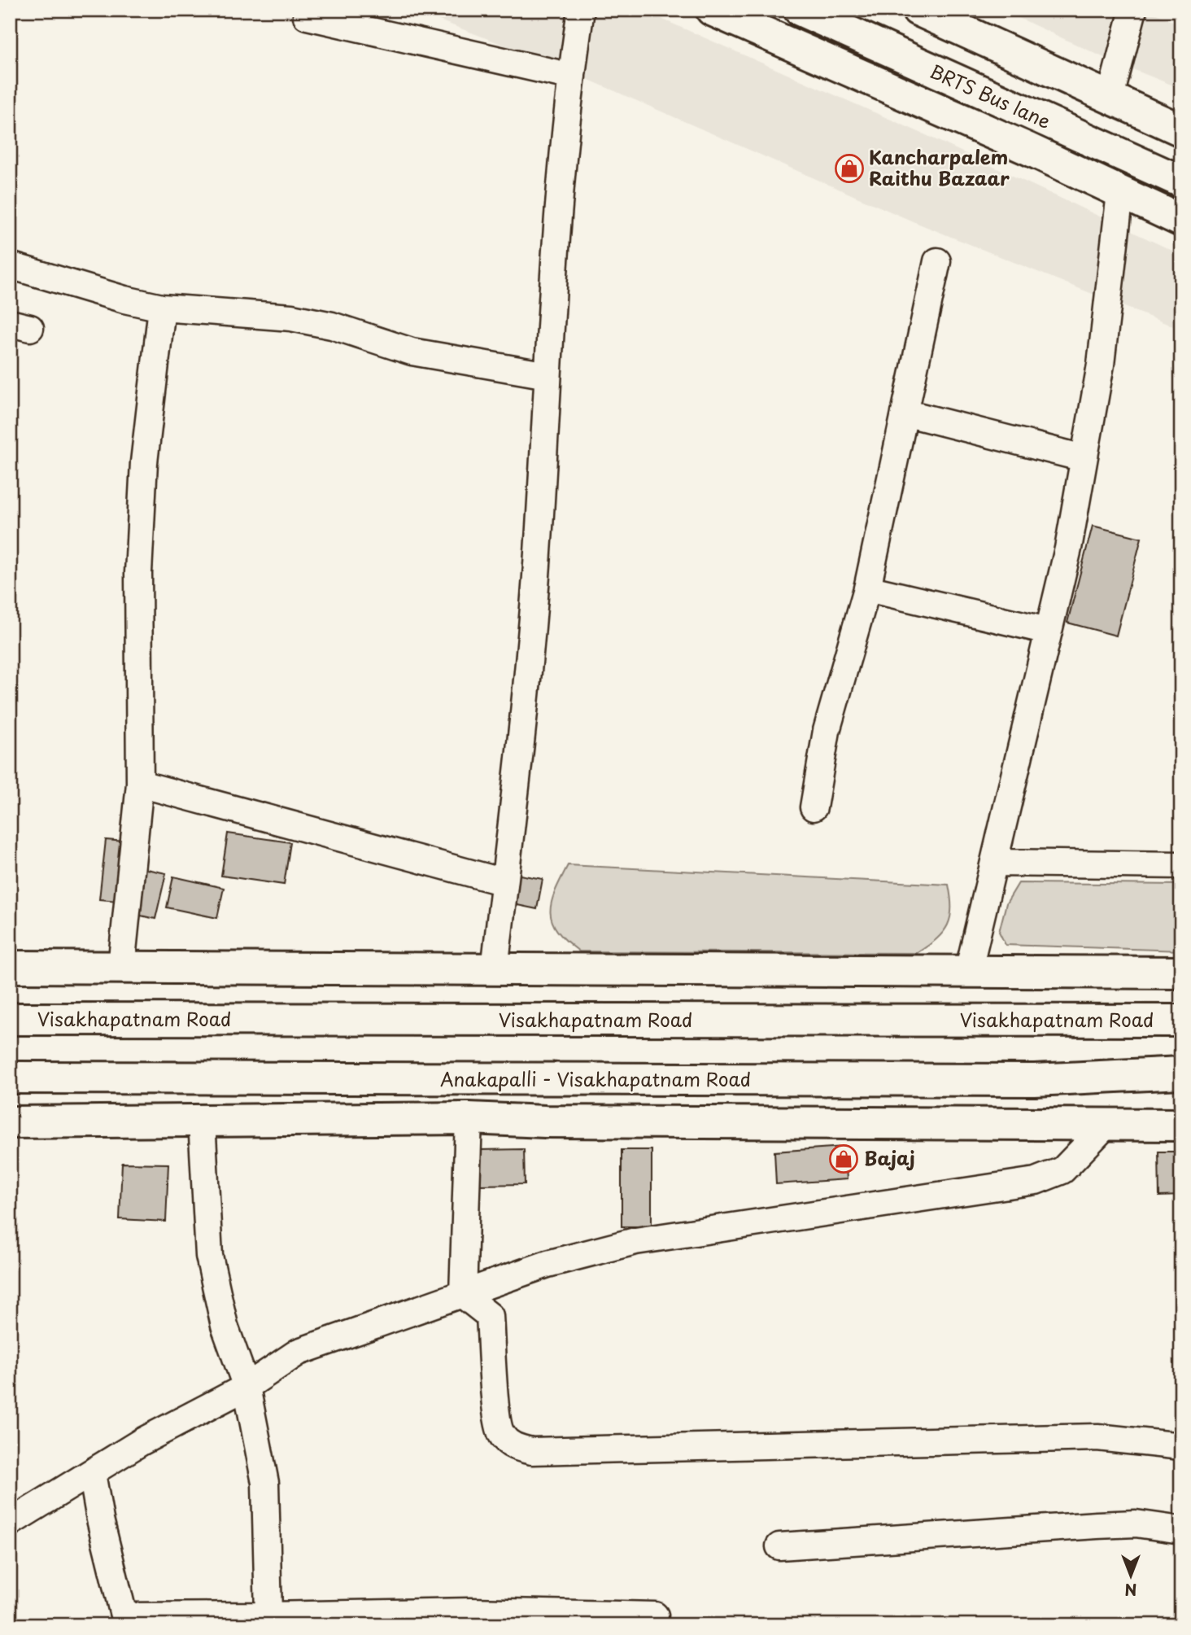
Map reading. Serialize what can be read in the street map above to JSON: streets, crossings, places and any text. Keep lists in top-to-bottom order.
{
  "streets": {
    "main road": ["BRTS Bus lane", "Visakhapatnam Road", "Anakapalli - Visakhapatnam Road"]
  },
  "places": {
    "shop": ["Kancharpalem Raithu Bazaar", "Bajaj"]
  },
  "north": "bottom"
}
